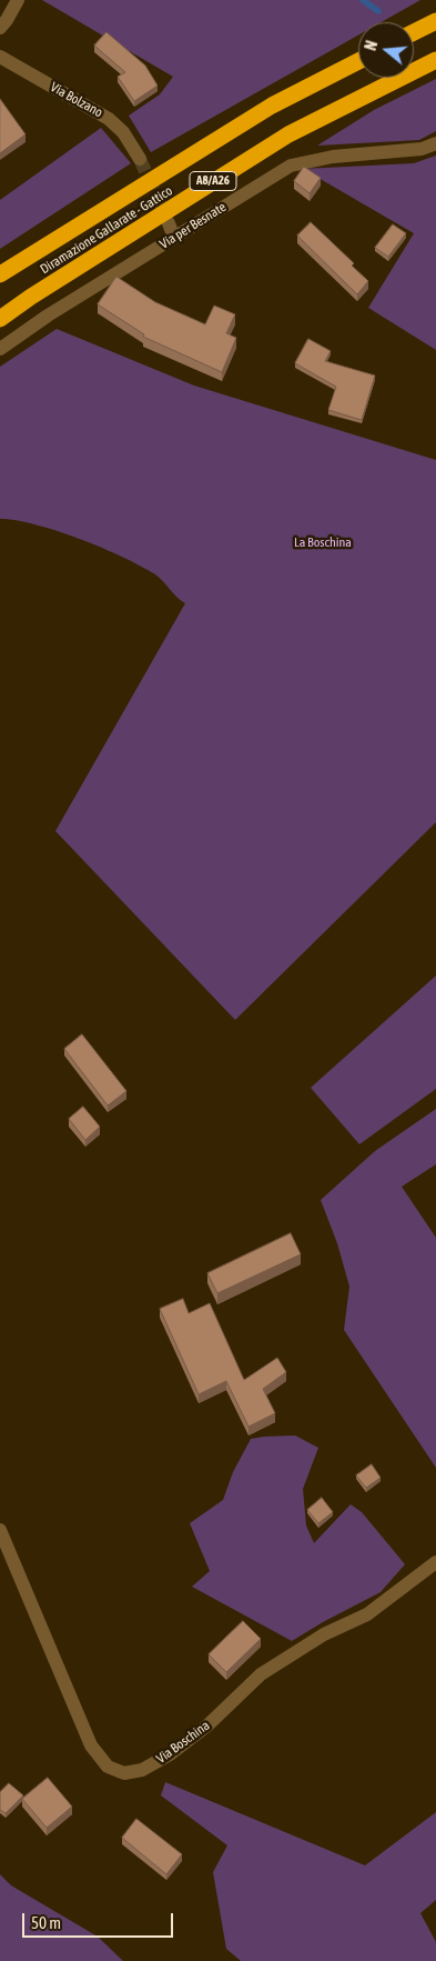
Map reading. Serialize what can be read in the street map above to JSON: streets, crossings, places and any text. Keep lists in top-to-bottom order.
{
  "streets": {
    "highway": ["A8/A26", "Diramazione Gallarate - Gattico"],
    "street": ["Via Bolzano", "Via per Besnate", "Via Boschina"]
  },
  "parks": ["La Boschina"],
  "scale_bar": "50 m",
  "north": "left"
}
